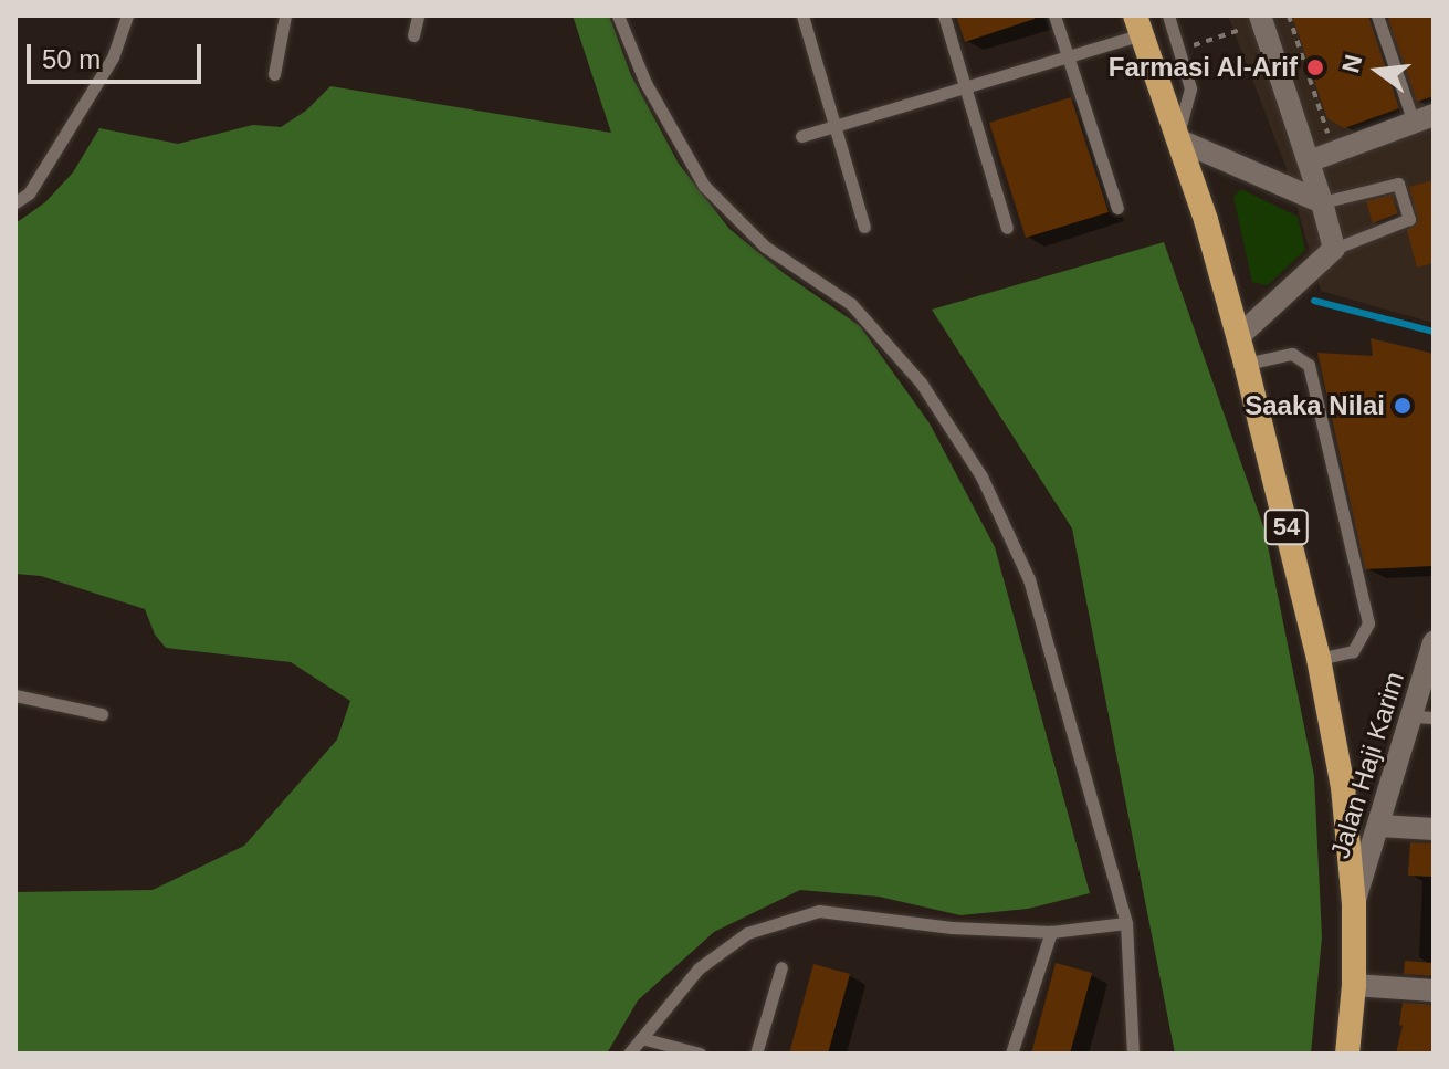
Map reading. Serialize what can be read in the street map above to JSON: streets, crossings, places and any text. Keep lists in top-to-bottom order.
{
  "streets": {
    "highway": ["54"],
    "street": ["Jalan Haji Karim"]
  },
  "crossings": [
    ["54", "Jalan Haji Karim"]
  ],
  "places": ["Farmasi Al-Arif", "Saaka Nilai"],
  "scale_bar": "50 m",
  "north": "left"
}
